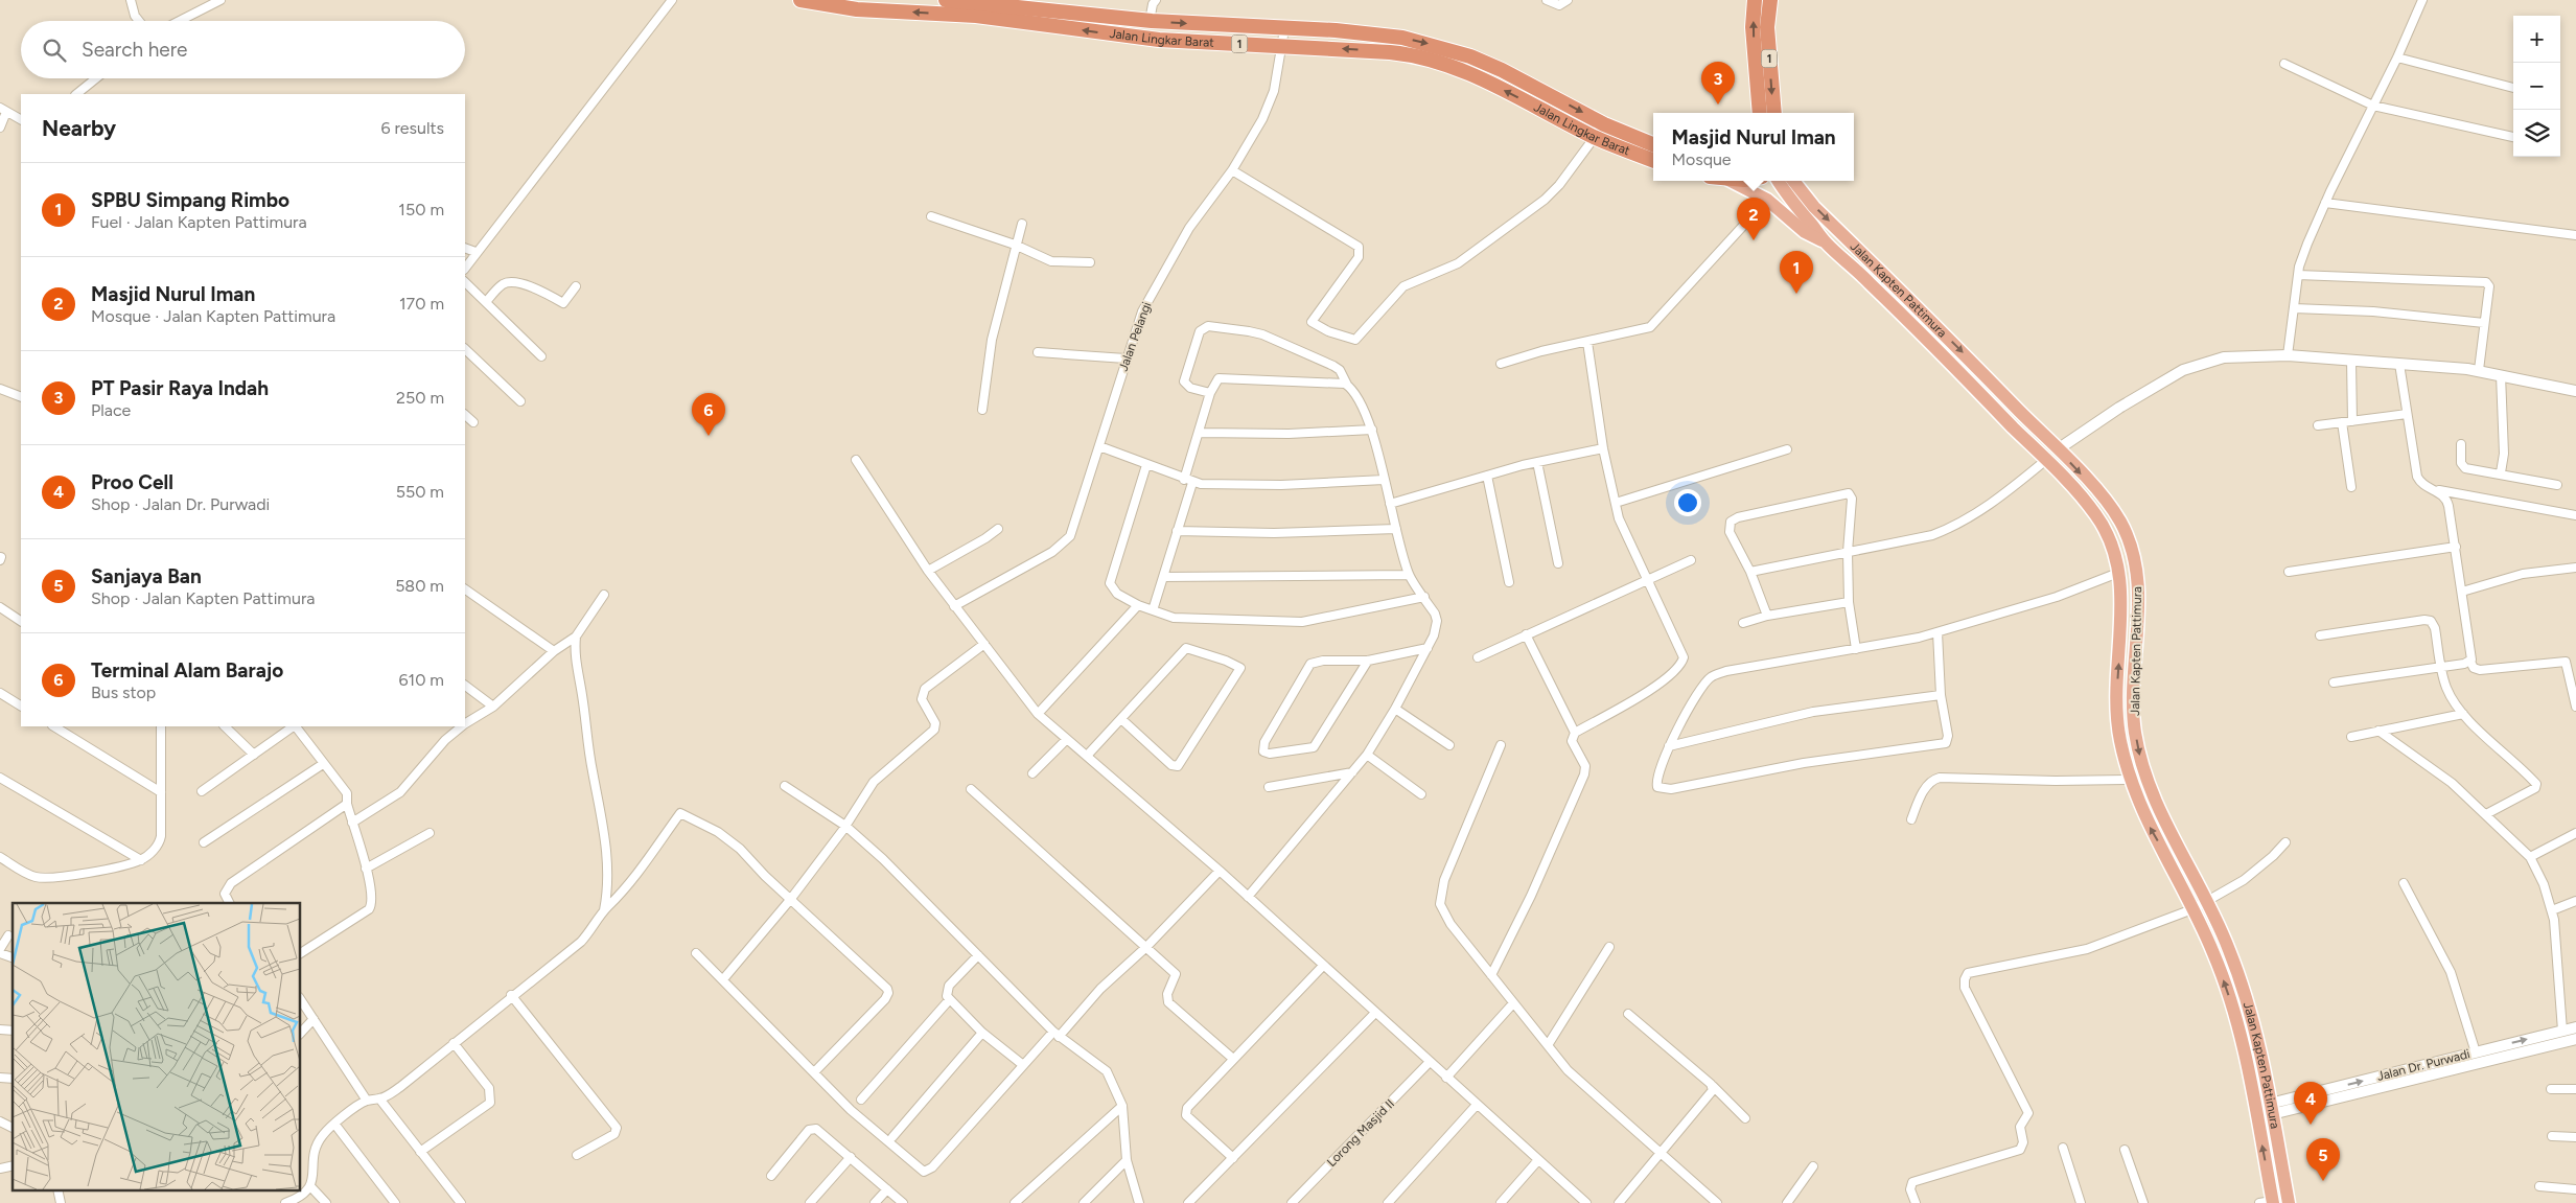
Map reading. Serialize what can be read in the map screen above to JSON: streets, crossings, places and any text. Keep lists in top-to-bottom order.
{
  "streets": {
    "highway": ["Jalan Lingkar Barat", "1"],
    "main road": ["Jalan Kapten Pattimura"],
    "street": ["Jalan Pelangi", "Jalan Dr. Purwadi", "Lorong Masjid II"]
  },
  "crossings": [
    ["Jalan Lingkar Barat", "Jalan Pelangi"],
    ["Jalan Kapten Pattimura", "Jalan Dr. Purwadi"]
  ],
  "page": {
    "map_buttons": ["+", "−"],
    "search": "Search here",
    "pins": [
      "3",
      "2",
      "1",
      "6",
      "4",
      "5"
    ],
    "heading": ["Nearby", "6 results"],
    "popup": ["Masjid Nurul Iman", "Mosque"],
    "list": [
      {
        "mark": "1",
        "name": "SPBU Simpang Rimbo",
        "note": "Fuel · Jalan Kapten Pattimura",
        "value": "150 m"
      },
      {
        "mark": "2",
        "name": "Masjid Nurul Iman",
        "note": "Mosque · Jalan Kapten Pattimura",
        "value": "170 m"
      },
      {
        "mark": "3",
        "name": "PT Pasir Raya Indah",
        "note": "Place",
        "value": "250 m"
      },
      {
        "mark": "4",
        "name": "Proo Cell",
        "note": "Shop · Jalan Dr. Purwadi",
        "value": "550 m"
      },
      {
        "mark": "5",
        "name": "Sanjaya Ban",
        "note": "Shop · Jalan Kapten Pattimura",
        "value": "580 m"
      },
      {
        "mark": "6",
        "name": "Terminal Alam Barajo",
        "note": "Bus stop",
        "value": "610 m"
      }
    ]
  }
}
